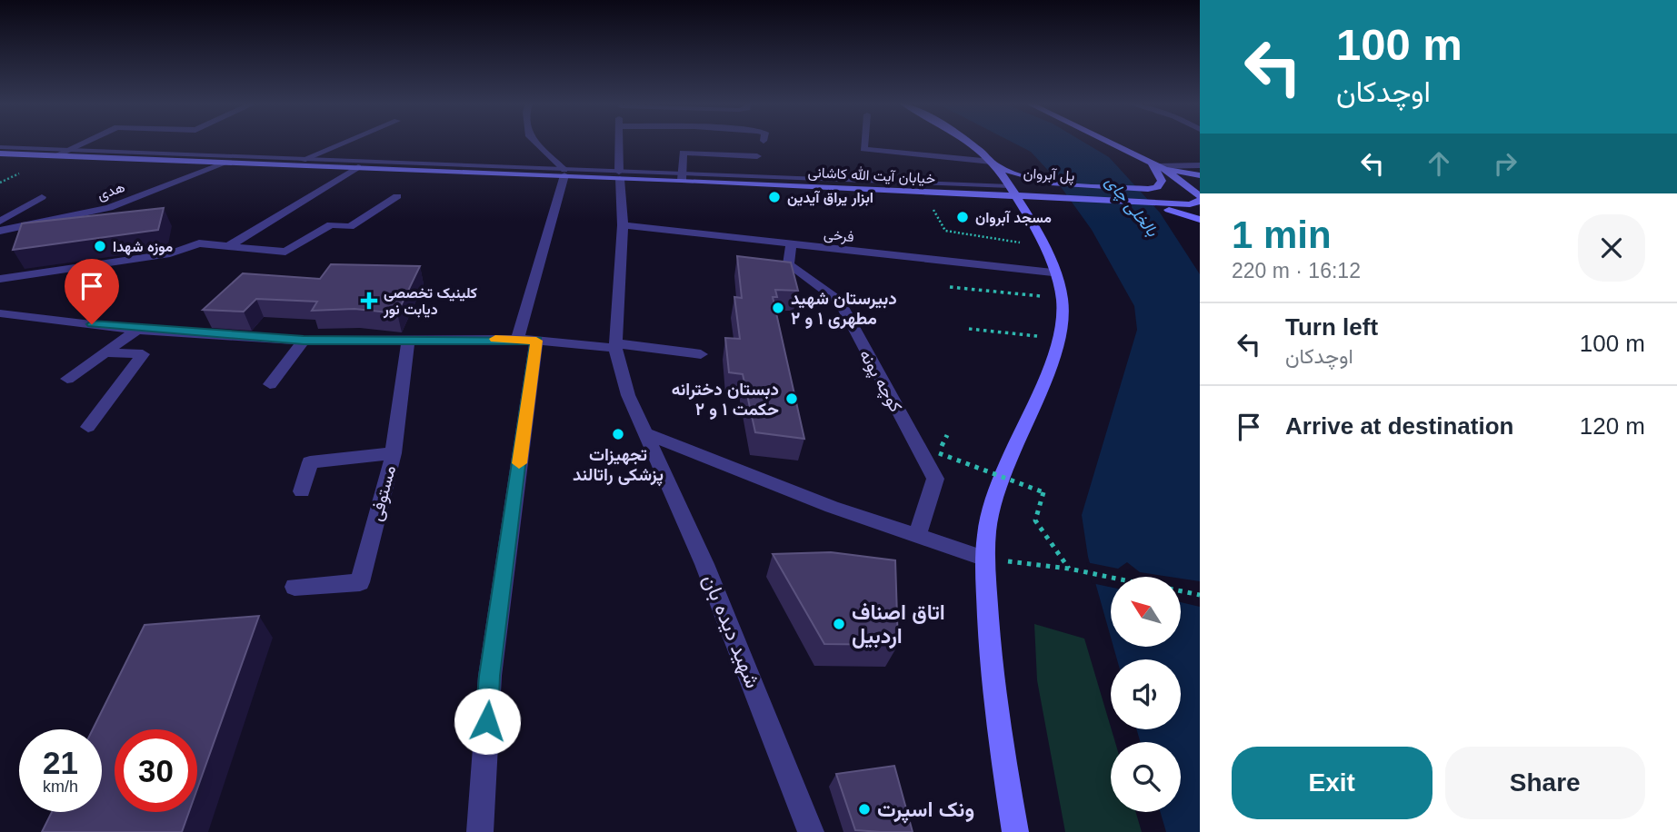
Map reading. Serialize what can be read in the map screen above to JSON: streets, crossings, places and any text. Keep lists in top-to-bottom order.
{
  "streets": {
    "main road": ["پل آبروان", "خیابان آیت الله کاشانی"],
    "street": [
      "هدی",
      "فرخی",
      "کوچه پونه",
      "مستوفی",
      "شهید دیده بان"
    ]
  },
  "crossings": [
    ["پل آبروان", "خیابان آیت الله کاشانی"],
    ["خیابان آیت الله کاشانی", "هدی"],
    ["خیابان آیت الله کاشانی", "شهید دیده بان"],
    ["فرخی", "کوچه پونه"],
    ["فرخی", "شهید دیده بان"]
  ],
  "water": ["بالخلی چای"],
  "places": {
    "other": [
      "ابزار یراق آیدین",
      "مسجد آبروان",
      "موزه شهدا",
      "دبیرستان شهید مطهری ۱ و ۲",
      "دبستان دخترانه حکمت ۱ و ۲",
      "تجهیزات پزشکی راتالند",
      "اتاق اصناف اردبیل",
      "ونک اسپرت"
    ],
    "health": ["کلینیک تخصصی دیابت نور"]
  },
  "north": "top left",
  "page": {
    "turn": ["100 m", "اوچدکان"],
    "heading": ["1 min", "220 m · 16:12"],
    "list": [
      {
        "name": "Turn left",
        "note": "اوچدکان",
        "value": "100 m"
      },
      {
        "name": "Arrive at destination",
        "value": "120 m"
      }
    ],
    "speed": "21 km/h",
    "limit": "30",
    "buttons": ["Exit", "Share"]
  }
}
